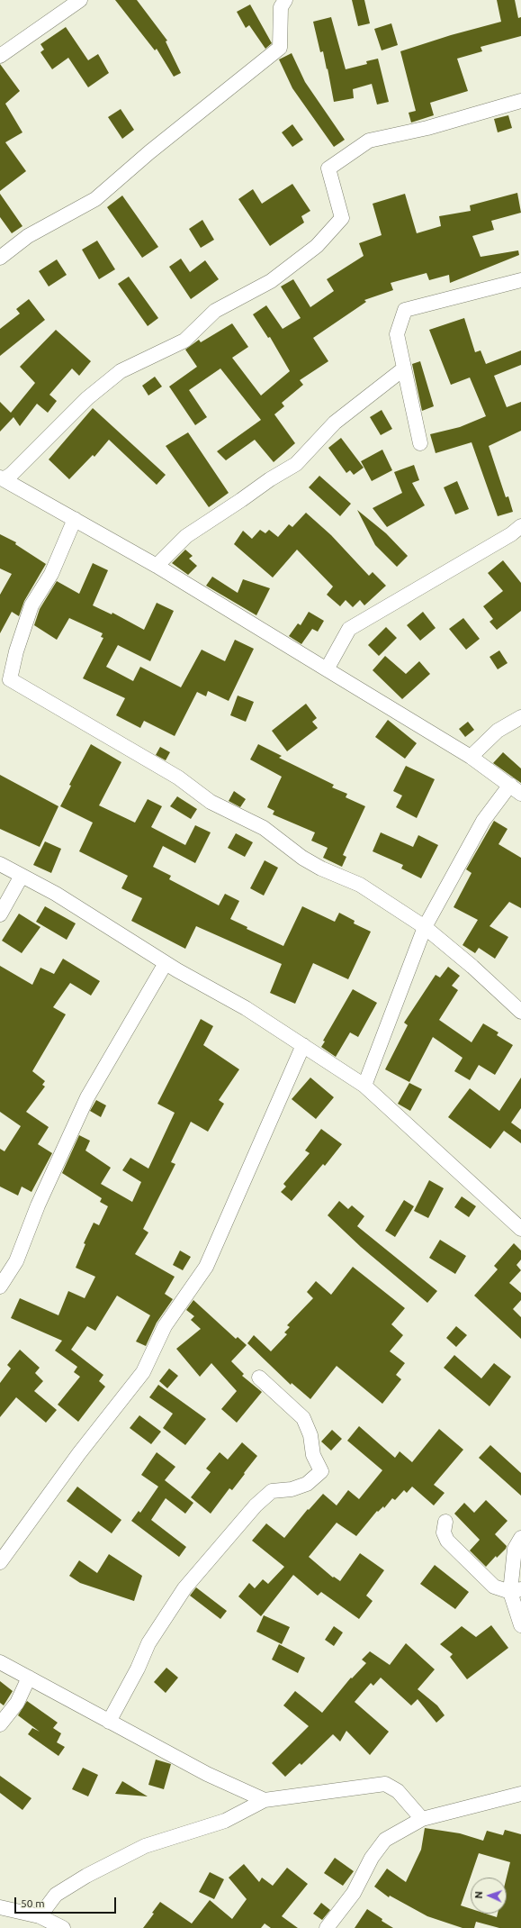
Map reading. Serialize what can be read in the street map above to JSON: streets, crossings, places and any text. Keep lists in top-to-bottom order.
{
  "scale_bar": "50 m",
  "north": "left"
}
